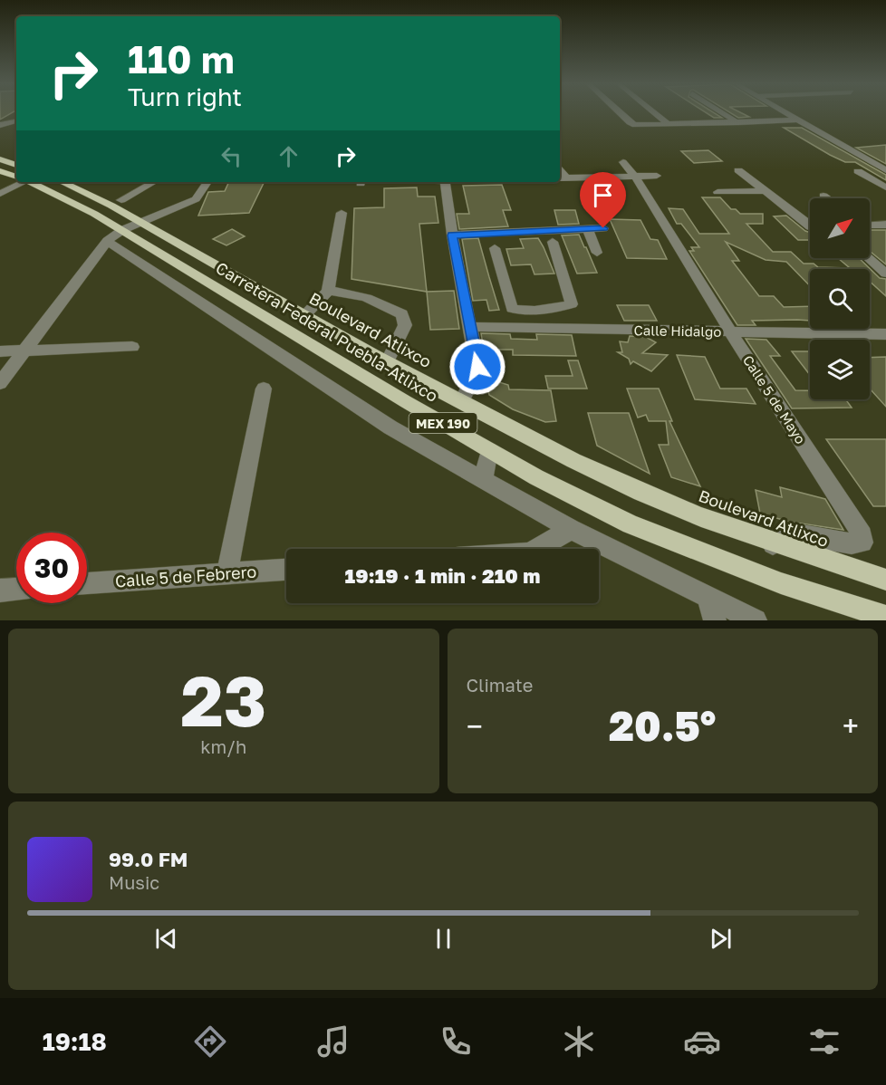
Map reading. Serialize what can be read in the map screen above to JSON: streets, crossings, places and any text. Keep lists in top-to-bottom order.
{
  "streets": {
    "main road": ["Boulevard Atlixco", "Carretera Federal Puebla-Atlixco", "MEX 190"],
    "street": ["Calle Hidalgo", "Calle 5 de Mayo", "Calle 5 de Febrero"]
  },
  "crossings": [
    ["Boulevard Atlixco", "Calle 5 de Mayo"],
    ["Calle Hidalgo", "Calle 5 de Mayo"]
  ],
  "north": "top right",
  "page": {
    "turn": ["110 m", "Turn right"],
    "limit": "30",
    "trip": "19:19 · 1 min · 210 m",
    "tile": [
      ["23", "km/h"],
      "Climate"
    ],
    "heat": ["−", "20.5°", "+"],
    "song": ["99.0 FM", "Music"],
    "tabs": "19:18"
  }
}
